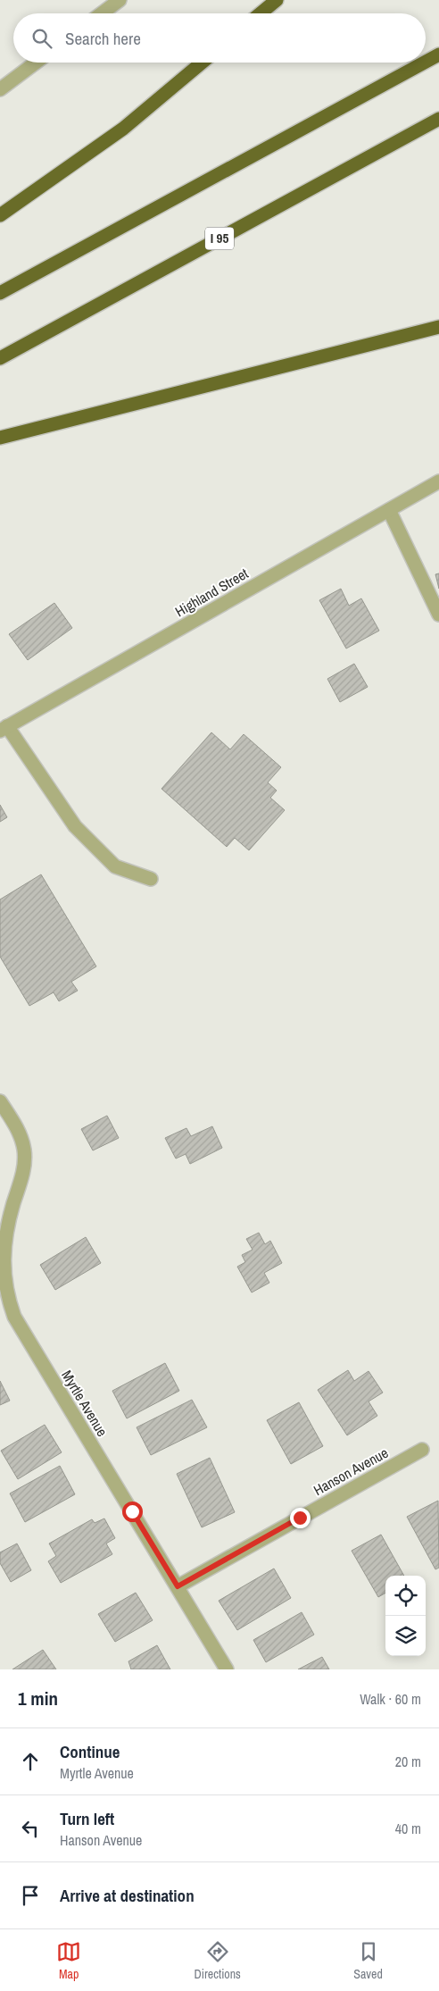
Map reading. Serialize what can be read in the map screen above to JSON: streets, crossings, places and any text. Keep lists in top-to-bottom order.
{
  "streets": {
    "highway": ["I 95"],
    "street": ["Highland Street", "Myrtle Avenue", "Hanson Avenue"]
  },
  "crossings": [
    ["Myrtle Avenue", "Hanson Avenue"]
  ],
  "page": {
    "search": "Search here",
    "heading": ["1 min", "Walk · 60 m"],
    "list": [
      ["Continue", "Myrtle Avenue", "20 m"],
      ["Turn left", "Hanson Avenue", "40 m"],
      "Arrive at destination"
    ],
    "nav": ["Map", "Directions", "Saved"]
  }
}
